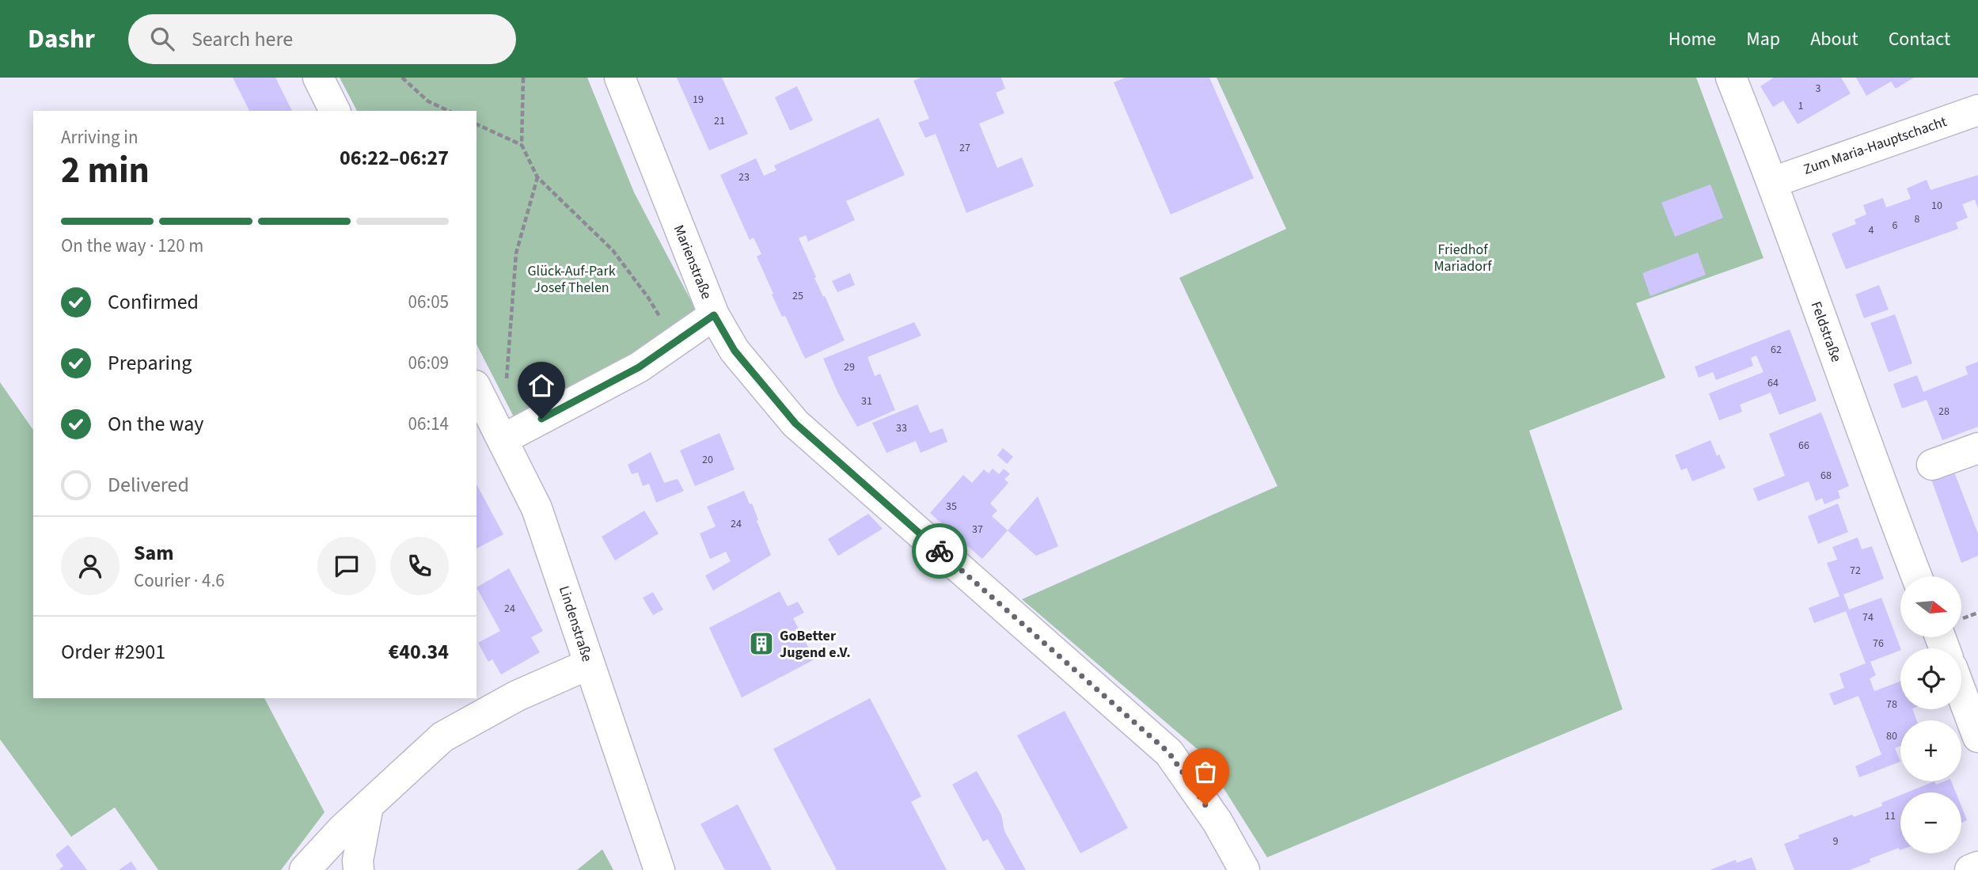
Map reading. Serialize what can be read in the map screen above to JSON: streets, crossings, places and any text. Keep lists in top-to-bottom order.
{
  "streets": {
    "street": [
      "Zum Maria-Hauptschacht",
      "Marienstraße",
      "Feldstraße",
      "Lindenstraße"
    ]
  },
  "crossings": [
    ["Zum Maria-Hauptschacht", "Feldstraße"]
  ],
  "parks": ["Friedhof Mariadorf", "Glück-Auf-Park Josef Thelen"],
  "places": {
    "building": ["GoBetter Jugend e.V."]
  },
  "house_numbers": [
    "3",
    "19",
    "1",
    "21",
    "27",
    "23",
    "10",
    "8",
    "6",
    "4",
    "25",
    "62",
    "29",
    "64",
    "31",
    "28",
    "33",
    "66",
    "20",
    "68",
    "35",
    "24",
    "37",
    "72",
    "24",
    "74",
    "76",
    "78",
    "80",
    "11",
    "9"
  ],
  "north": "right",
  "page": {
    "header": "Dashr",
    "search": "Search here",
    "nav": [
      "Home",
      "Map",
      "About",
      "Contact"
    ],
    "heading": ["2 min", "Arriving in", "06:22–06:27"],
    "panel": [
      "Sam",
      "Courier · 4.6",
      "Order #2901",
      "€40.34"
    ],
    "bar": "On the way · 120 m",
    "list": [
      ["Confirmed", "06:05"],
      ["Preparing", "06:09"],
      ["On the way", "06:14"],
      "Delivered"
    ],
    "map_buttons": ["+", "−"]
  }
}
